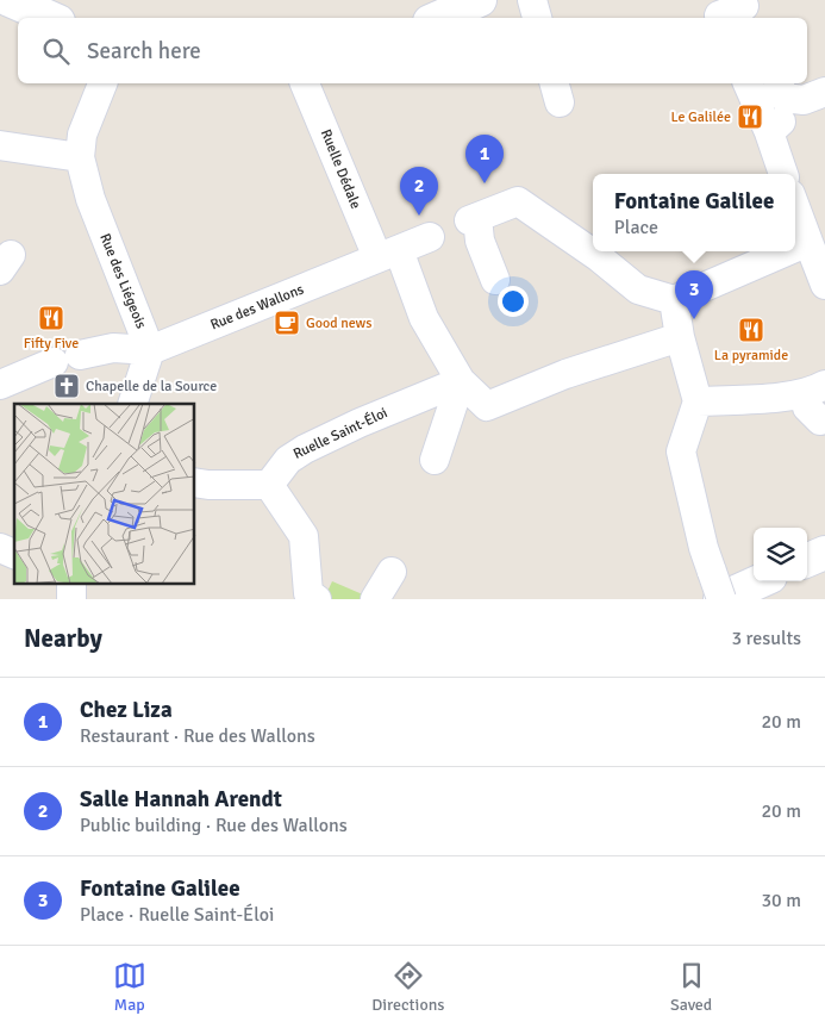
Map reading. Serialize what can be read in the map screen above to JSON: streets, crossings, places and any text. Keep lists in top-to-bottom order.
{
  "streets": {
    "street": [
      "Ruelle Dédale",
      "Rue des Liégeois",
      "Rue des Wallons",
      "Ruelle Saint-Éloi"
    ]
  },
  "crossings": [
    ["Ruelle Dédale", "Rue des Wallons"],
    ["Rue des Liégeois", "Rue des Wallons"]
  ],
  "places": {
    "restaurant": ["Le Galilée", "Fifty Five", "La pyramide"],
    "cafe": ["Good news"],
    "church": ["Chapelle de la Source"]
  },
  "page": {
    "search": "Search here",
    "pins": ["1", "2", "3"],
    "popup": ["Fontaine Galilee", "Place"],
    "heading": ["Nearby", "3 results"],
    "list": [
      {
        "mark": "1",
        "name": "Chez Liza",
        "note": "Restaurant · Rue des Wallons",
        "value": "20 m"
      },
      {
        "mark": "2",
        "name": "Salle Hannah Arendt",
        "note": "Public building · Rue des Wallons",
        "value": "20 m"
      },
      {
        "mark": "3",
        "name": "Fontaine Galilee",
        "note": "Place · Ruelle Saint-Éloi",
        "value": "30 m"
      }
    ],
    "nav": ["Map", "Directions", "Saved"]
  }
}
